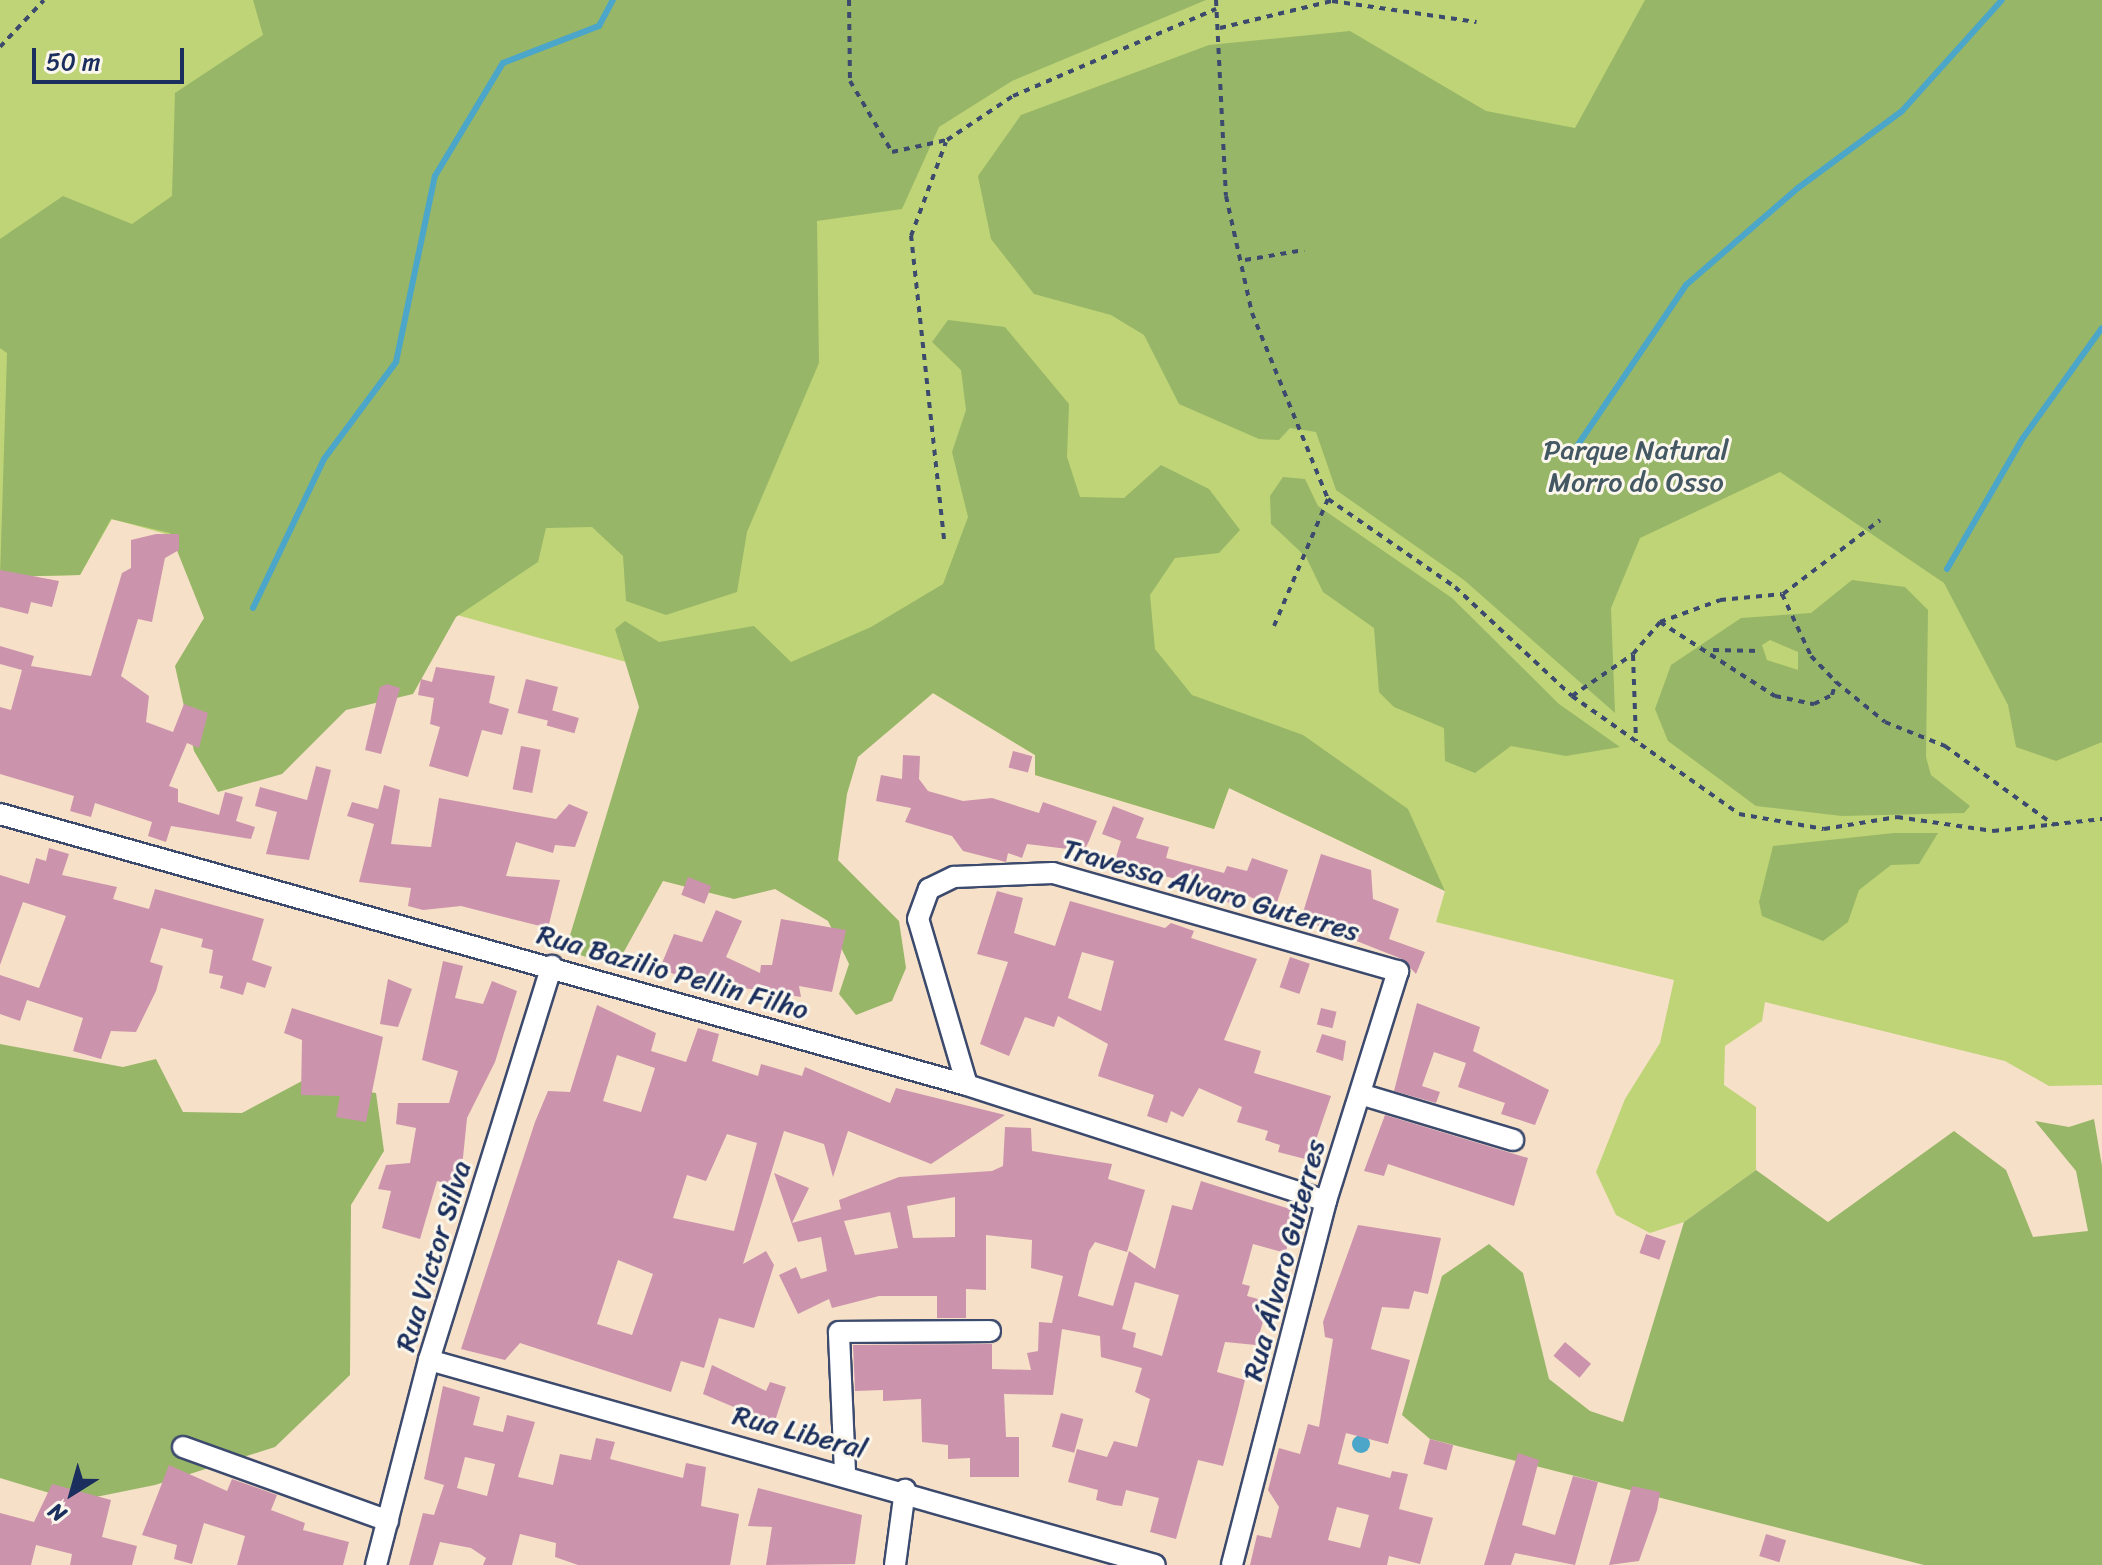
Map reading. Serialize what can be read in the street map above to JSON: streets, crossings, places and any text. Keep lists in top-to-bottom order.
{
  "streets": {
    "street": [
      "Travessa Alvaro Guterres",
      "Rua Bazilio Pellin Filho",
      "Rua Victor Silva",
      "Rua Álvaro Guterres",
      "Rua Liberal"
    ]
  },
  "crossings": [
    ["Travessa Alvaro Guterres", "Rua Bazilio Pellin Filho"],
    ["Travessa Alvaro Guterres", "Rua Álvaro Guterres"],
    ["Rua Bazilio Pellin Filho", "Rua Victor Silva"],
    ["Rua Bazilio Pellin Filho", "Rua Álvaro Guterres"],
    ["Rua Victor Silva", "Rua Liberal"]
  ],
  "parks": ["Parque Natural Morro do Osso"],
  "scale_bar": "50 m",
  "north": "bottom left"
}
